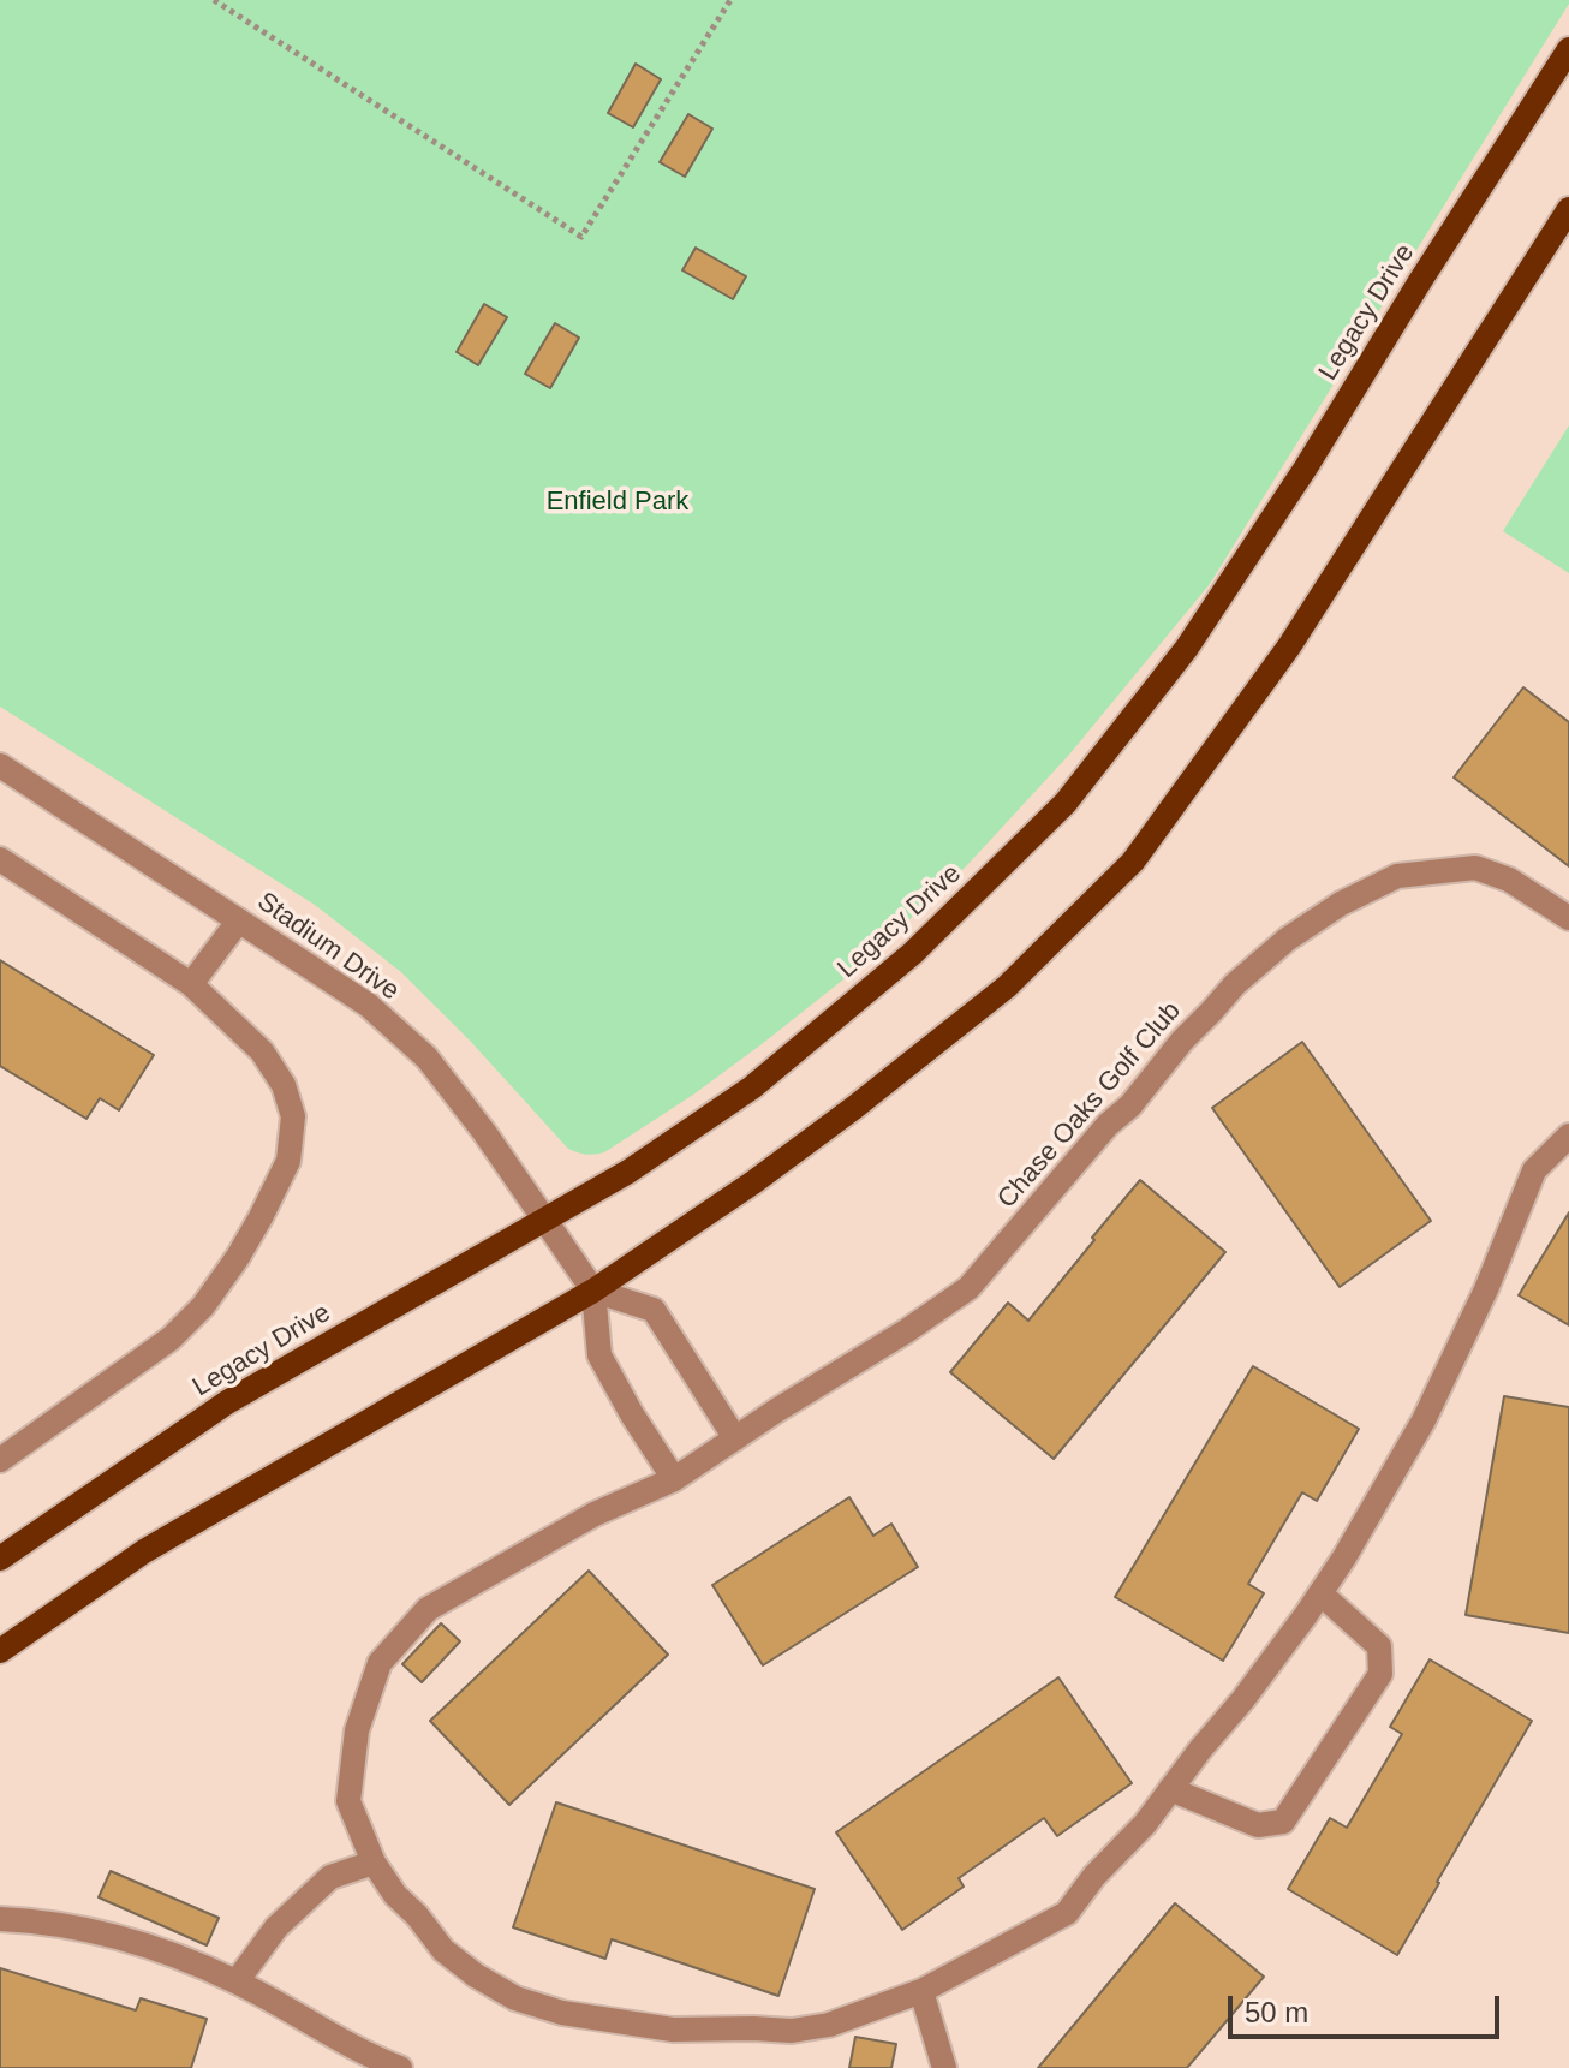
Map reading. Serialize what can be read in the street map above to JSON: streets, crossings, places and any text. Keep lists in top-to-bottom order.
{
  "streets": {
    "main road": ["Legacy Drive"],
    "street": ["Stadium Drive", "Chase Oaks Golf Club"]
  },
  "crossings": [
    ["Legacy Drive", "Stadium Drive"]
  ],
  "parks": ["Enfield Park"],
  "scale_bar": "50 m"
}
